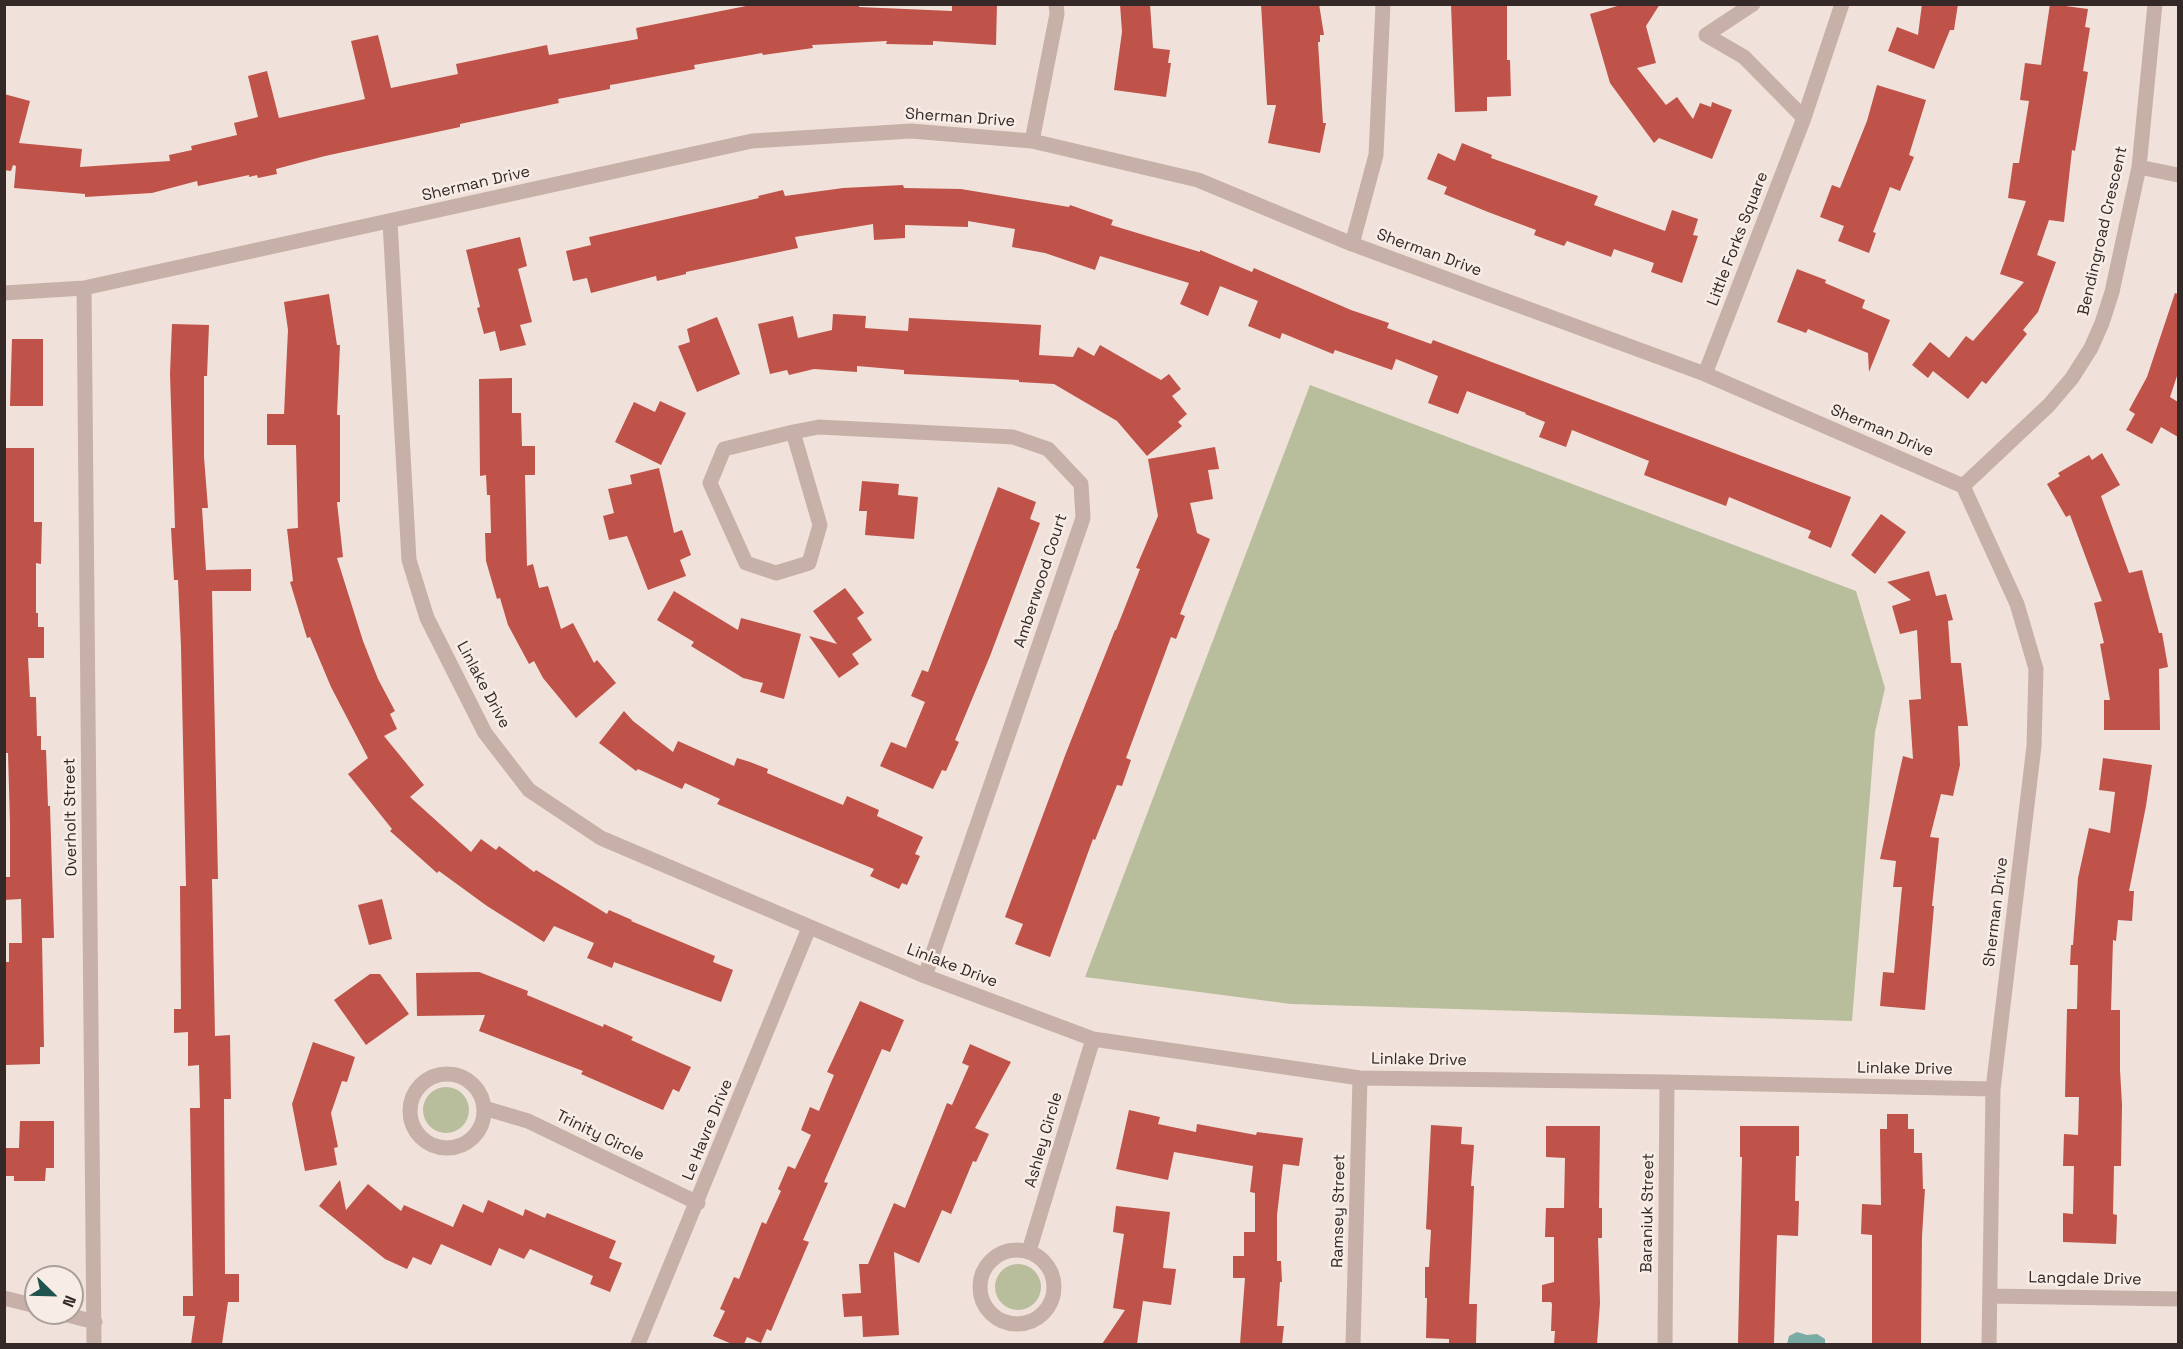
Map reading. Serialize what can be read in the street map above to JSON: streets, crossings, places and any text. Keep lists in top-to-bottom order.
{
  "streets": {
    "street": [
      "Sherman Drive",
      "Bendingroad Crescent",
      "Little Forks Square",
      "Amberwood Court",
      "Linlake Drive",
      "Overholt Street",
      "Le Havre Drive",
      "Trinity Circle",
      "Ashley Circle",
      "Ramsey Street",
      "Baraniuk Street",
      "Langdale Drive"
    ]
  },
  "crossings": [
    ["Sherman Drive", "Bendingroad Crescent"],
    ["Sherman Drive", "Little Forks Square"],
    ["Sherman Drive", "Linlake Drive"],
    ["Sherman Drive", "Overholt Street"],
    ["Sherman Drive", "Langdale Drive"],
    ["Amberwood Court", "Linlake Drive"],
    ["Linlake Drive", "Le Havre Drive"],
    ["Linlake Drive", "Ashley Circle"],
    ["Linlake Drive", "Ramsey Street"],
    ["Linlake Drive", "Baraniuk Street"],
    ["Le Havre Drive", "Trinity Circle"]
  ],
  "north": "bottom right"
}
